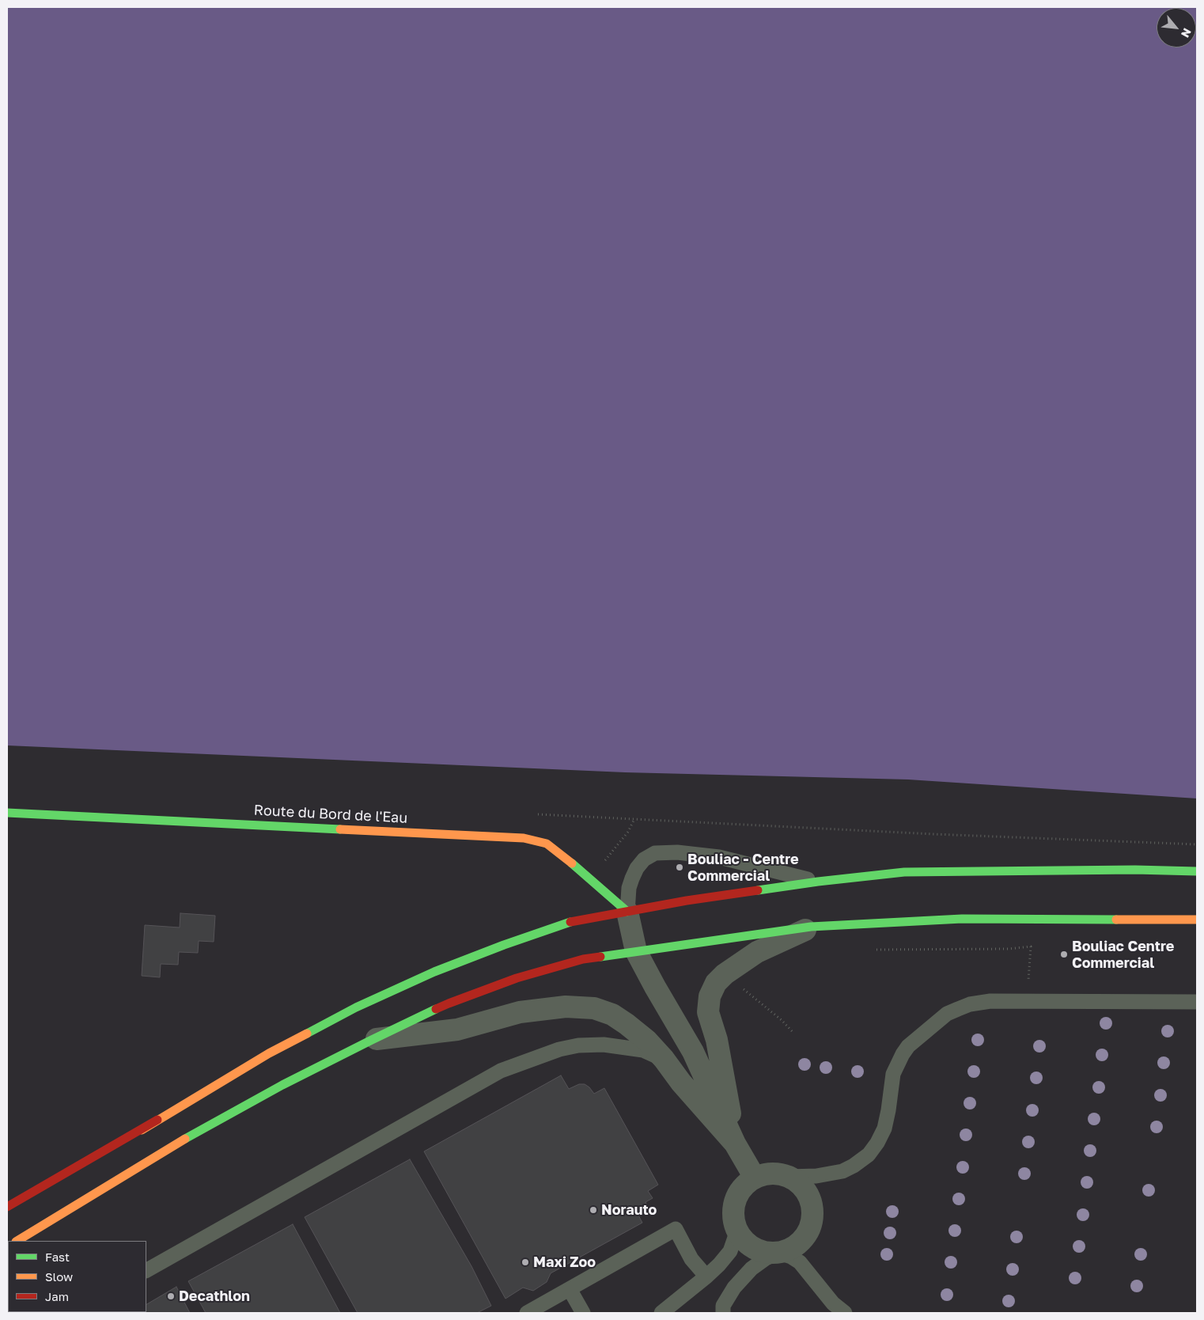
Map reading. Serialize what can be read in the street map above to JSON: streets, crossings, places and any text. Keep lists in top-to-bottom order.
{
  "streets": {
    "main road": ["Route du Bord de l'Eau"]
  },
  "places": [
    "Bouliac - Centre Commercial",
    "Bouliac Centre Commercial",
    "Norauto",
    "Maxi Zoo",
    "Decathlon"
  ],
  "legend": ["Fast", "Slow", "Jam"],
  "north": "bottom right"
}
